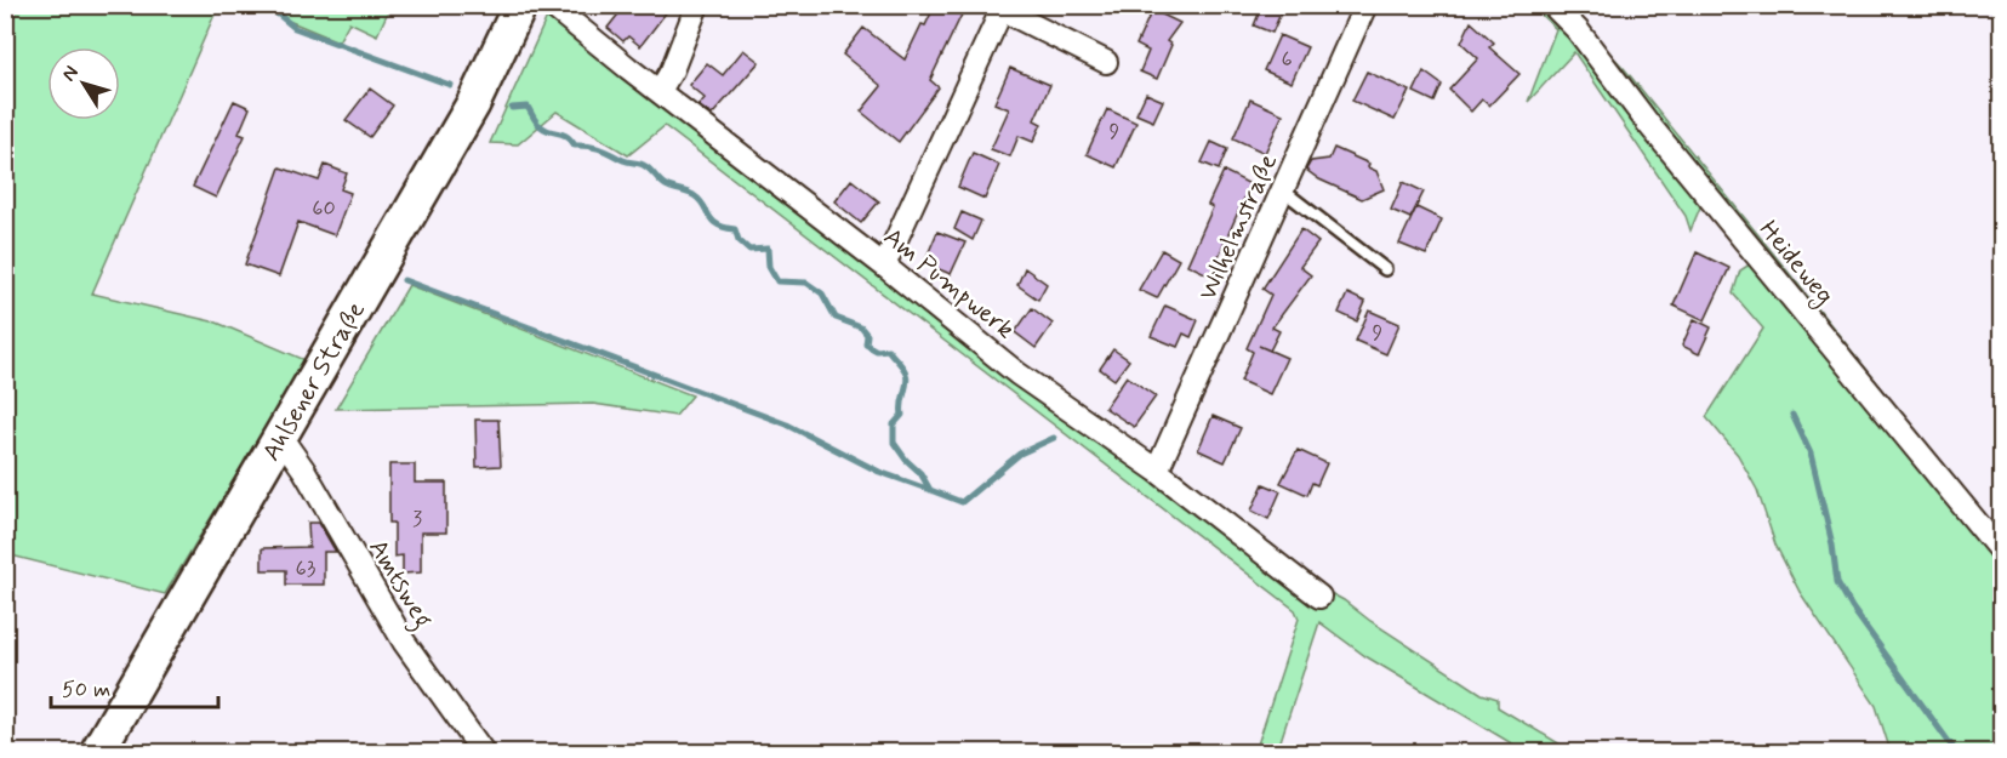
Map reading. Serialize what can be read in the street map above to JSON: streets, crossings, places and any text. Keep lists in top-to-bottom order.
{
  "streets": {
    "main road": ["Ahlsener Straße"],
    "street": [
      "Wilhelmstraße",
      "Heideweg",
      "Am Pumpwerk",
      "Amtsweg"
    ]
  },
  "crossings": [
    ["Wilhelmstraße", "Am Pumpwerk"],
    ["Ahlsener Straße", "Amtsweg"]
  ],
  "house_numbers": [
    "6",
    "9",
    "60",
    "9",
    "3",
    "63"
  ],
  "scale_bar": "50 m",
  "north": "top left"
}
